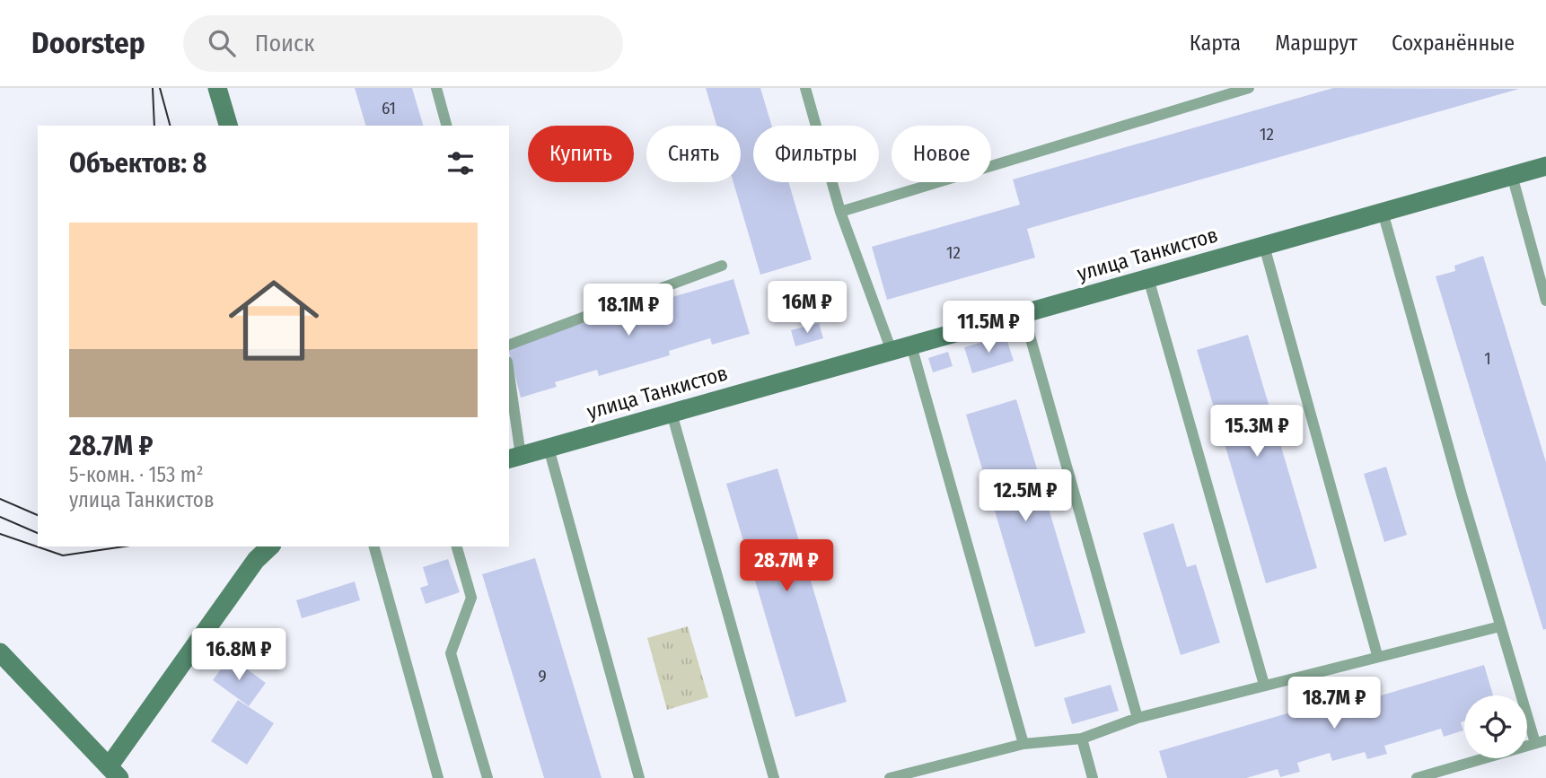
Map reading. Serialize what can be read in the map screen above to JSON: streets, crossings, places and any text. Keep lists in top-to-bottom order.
{
  "streets": {
    "main road": ["улица Танкистов"]
  },
  "house_numbers": [
    "61",
    "12",
    "12",
    "1",
    "9"
  ],
  "page": {
    "header": "Doorstep",
    "search": "Поиск",
    "nav": ["Карта", "Маршрут", "Сохранённые"],
    "chip": [
      "Купить",
      "Снять",
      "Фильтры",
      "Новое"
    ],
    "heading": "Объектов: 8",
    "list": [
      {
        "name": "28.7M ₽",
        "note": "5-комн. · 153 m² · улица Танкистов"
      }
    ],
    "price": [
      "16M ₽",
      "18.1M ₽",
      "11.5M ₽",
      "15.3M ₽",
      "12.5M ₽",
      "28.7M ₽",
      "16.8M ₽",
      "18.7M ₽"
    ]
  }
}
